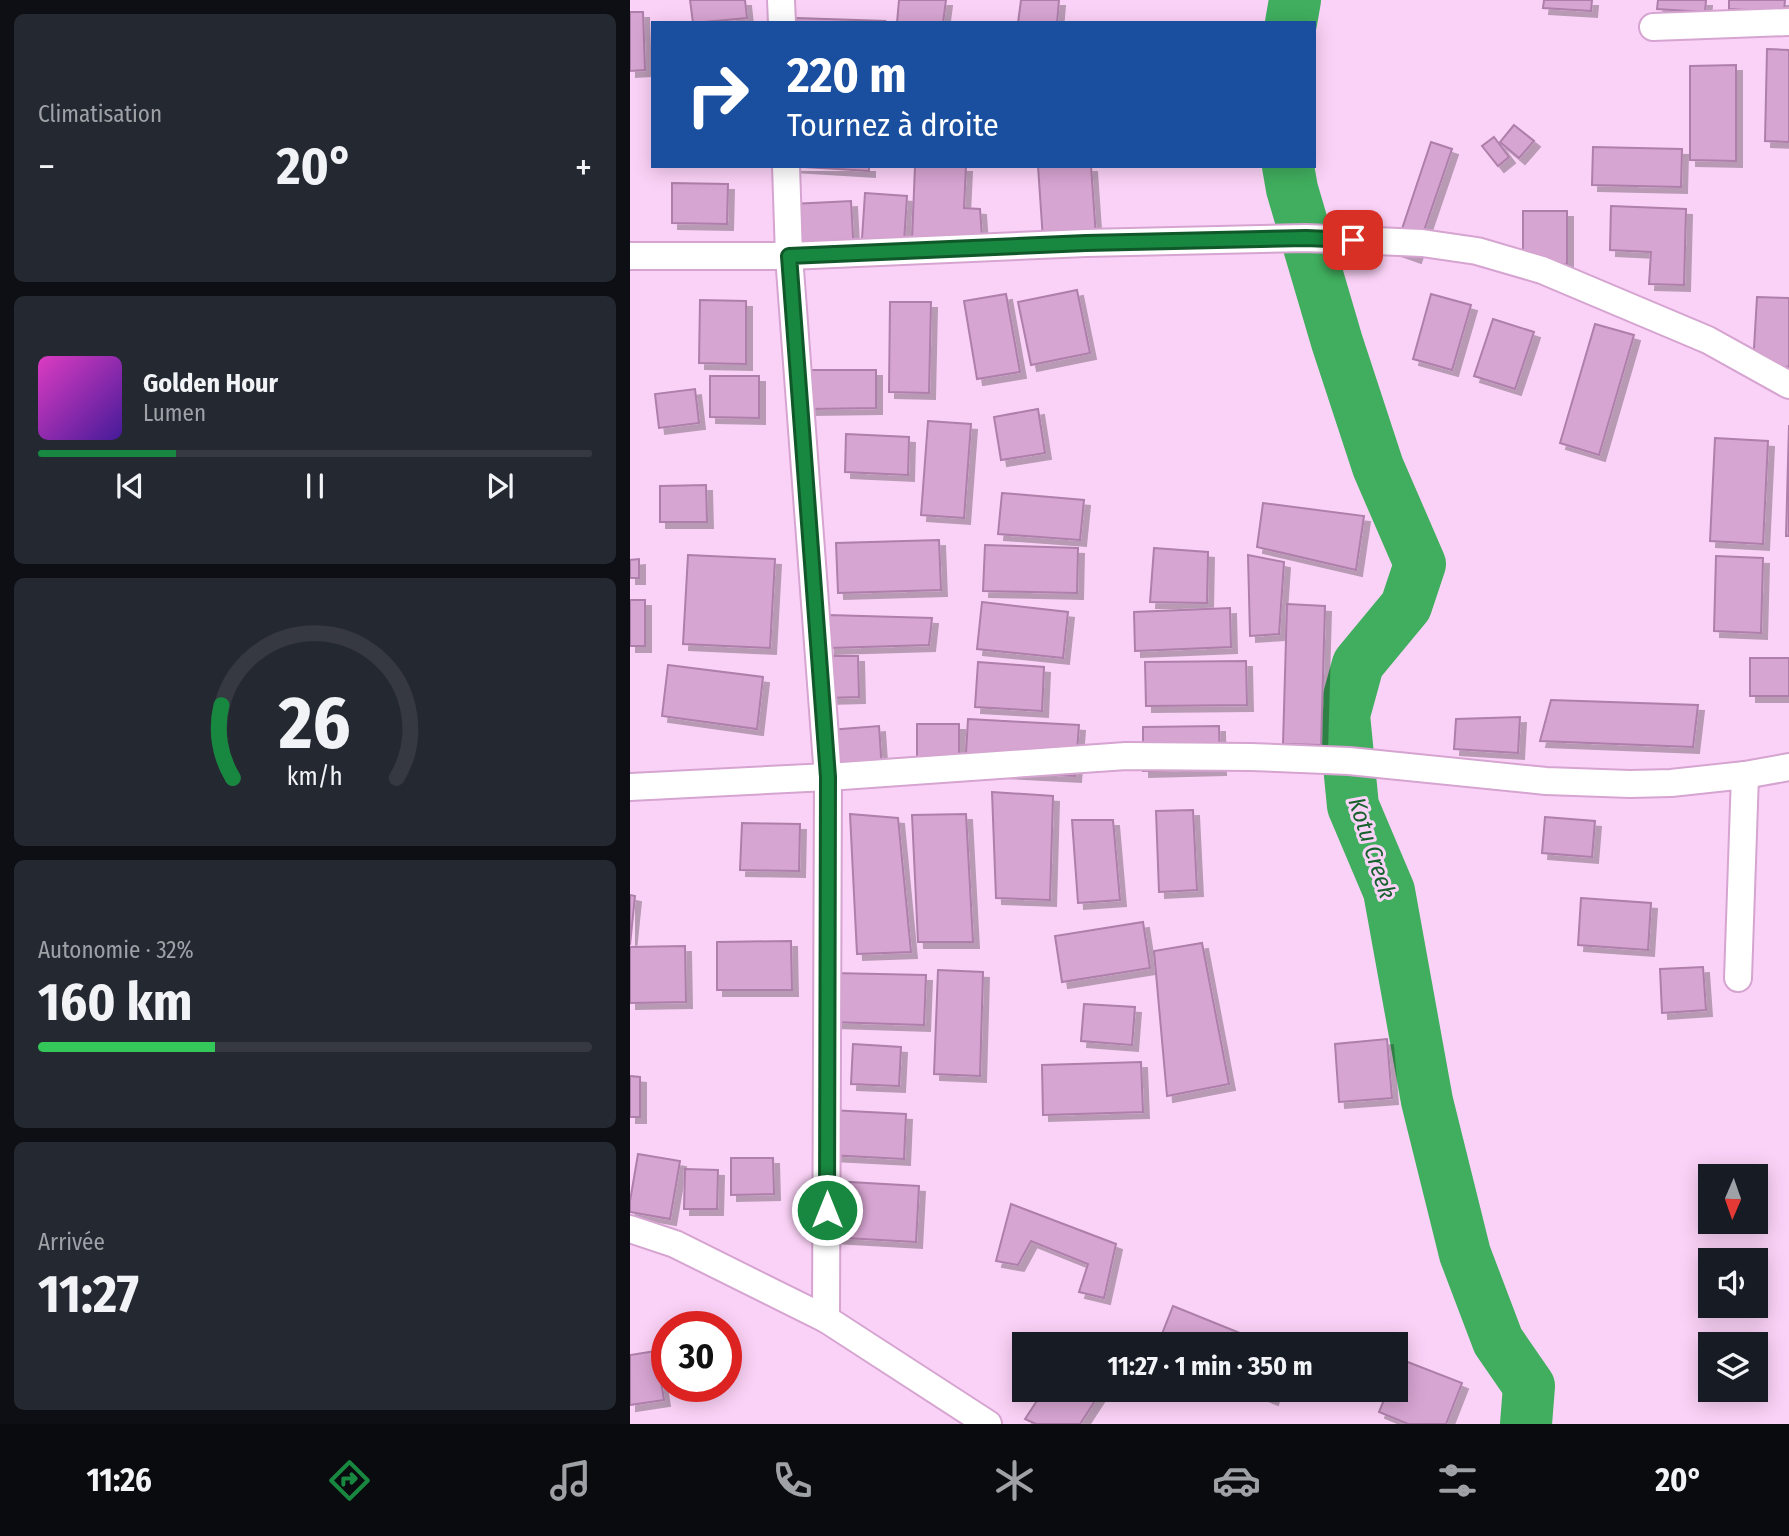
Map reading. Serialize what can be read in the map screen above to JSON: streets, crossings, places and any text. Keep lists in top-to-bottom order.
{
  "water": ["Kotu Creek"],
  "north": "bottom",
  "page": {
    "tile": [
      "Climatisation",
      ["Autonomie · 32%", "160 km"],
      ["Arrivée", "11:27"]
    ],
    "turn": ["220 m", "Tournez à droite"],
    "heat": ["−", "20°", "+"],
    "song": ["Golden Hour", "Lumen"],
    "limit": "30",
    "trip": "11:27 · 1 min · 350 m",
    "tabs": ["11:26", "20°"],
    "gauge": ["26", "km/h"]
  }
}
